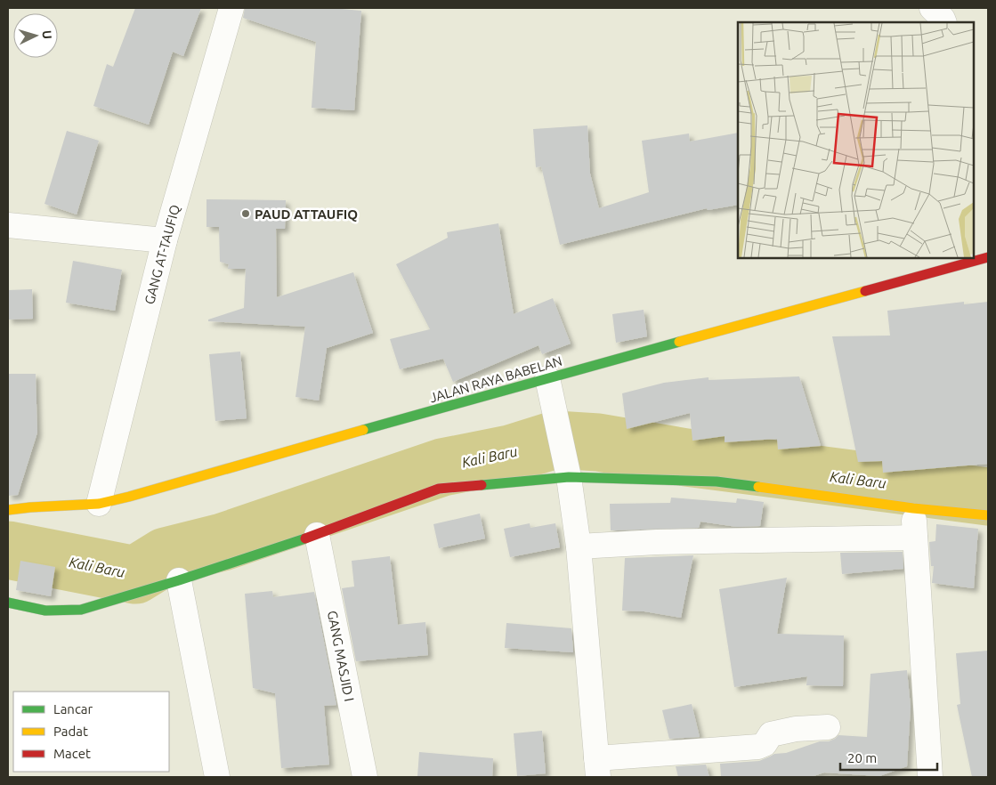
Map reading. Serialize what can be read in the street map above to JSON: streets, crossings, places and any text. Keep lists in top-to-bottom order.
{
  "streets": {
    "main road": ["JALAN RAYA BABELAN"],
    "street": ["GANG AT-TAUFIQ", "GANG MASJID I"]
  },
  "crossings": [
    ["GANG AT-TAUFIQ", "JALAN RAYA BABELAN"]
  ],
  "water": ["Kali Baru"],
  "places": ["PAUD ATTAUFIQ"],
  "legend": ["Lancar", "Padat", "Macet"],
  "scale_bar": "20 m",
  "north": "right"
}
